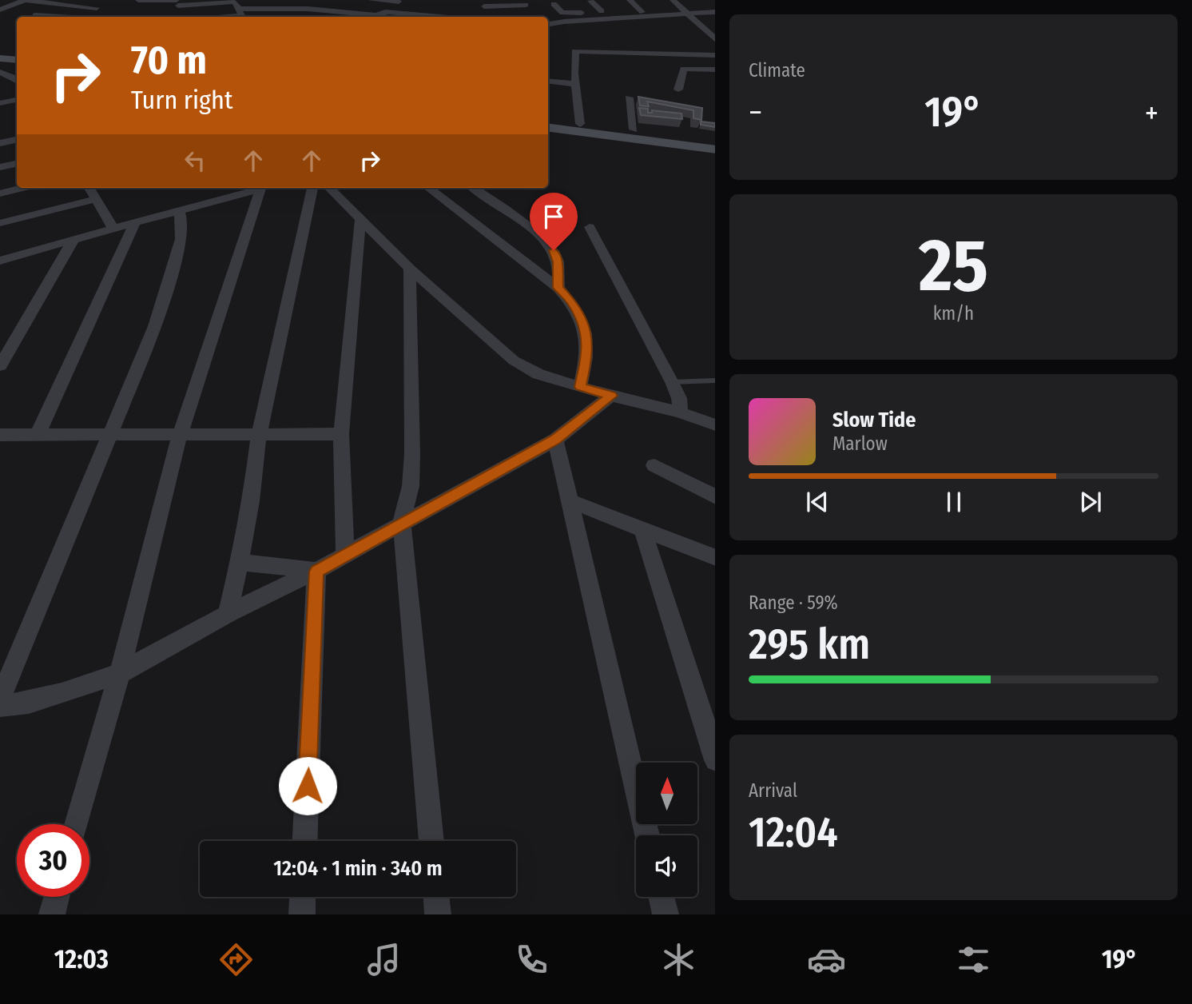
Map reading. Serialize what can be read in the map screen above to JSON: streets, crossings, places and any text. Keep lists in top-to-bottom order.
{
  "north": "top",
  "page": {
    "tile": [
      "Climate",
      ["25", "km/h"],
      ["Range · 59%", "295 km"],
      ["Arrival", "12:04"]
    ],
    "turn": ["70 m", "Turn right"],
    "heat": ["−", "19°", "+"],
    "song": ["Slow Tide", "Marlow"],
    "limit": "30",
    "trip": "12:04 · 1 min · 340 m",
    "tabs": ["12:03", "19°"]
  }
}
